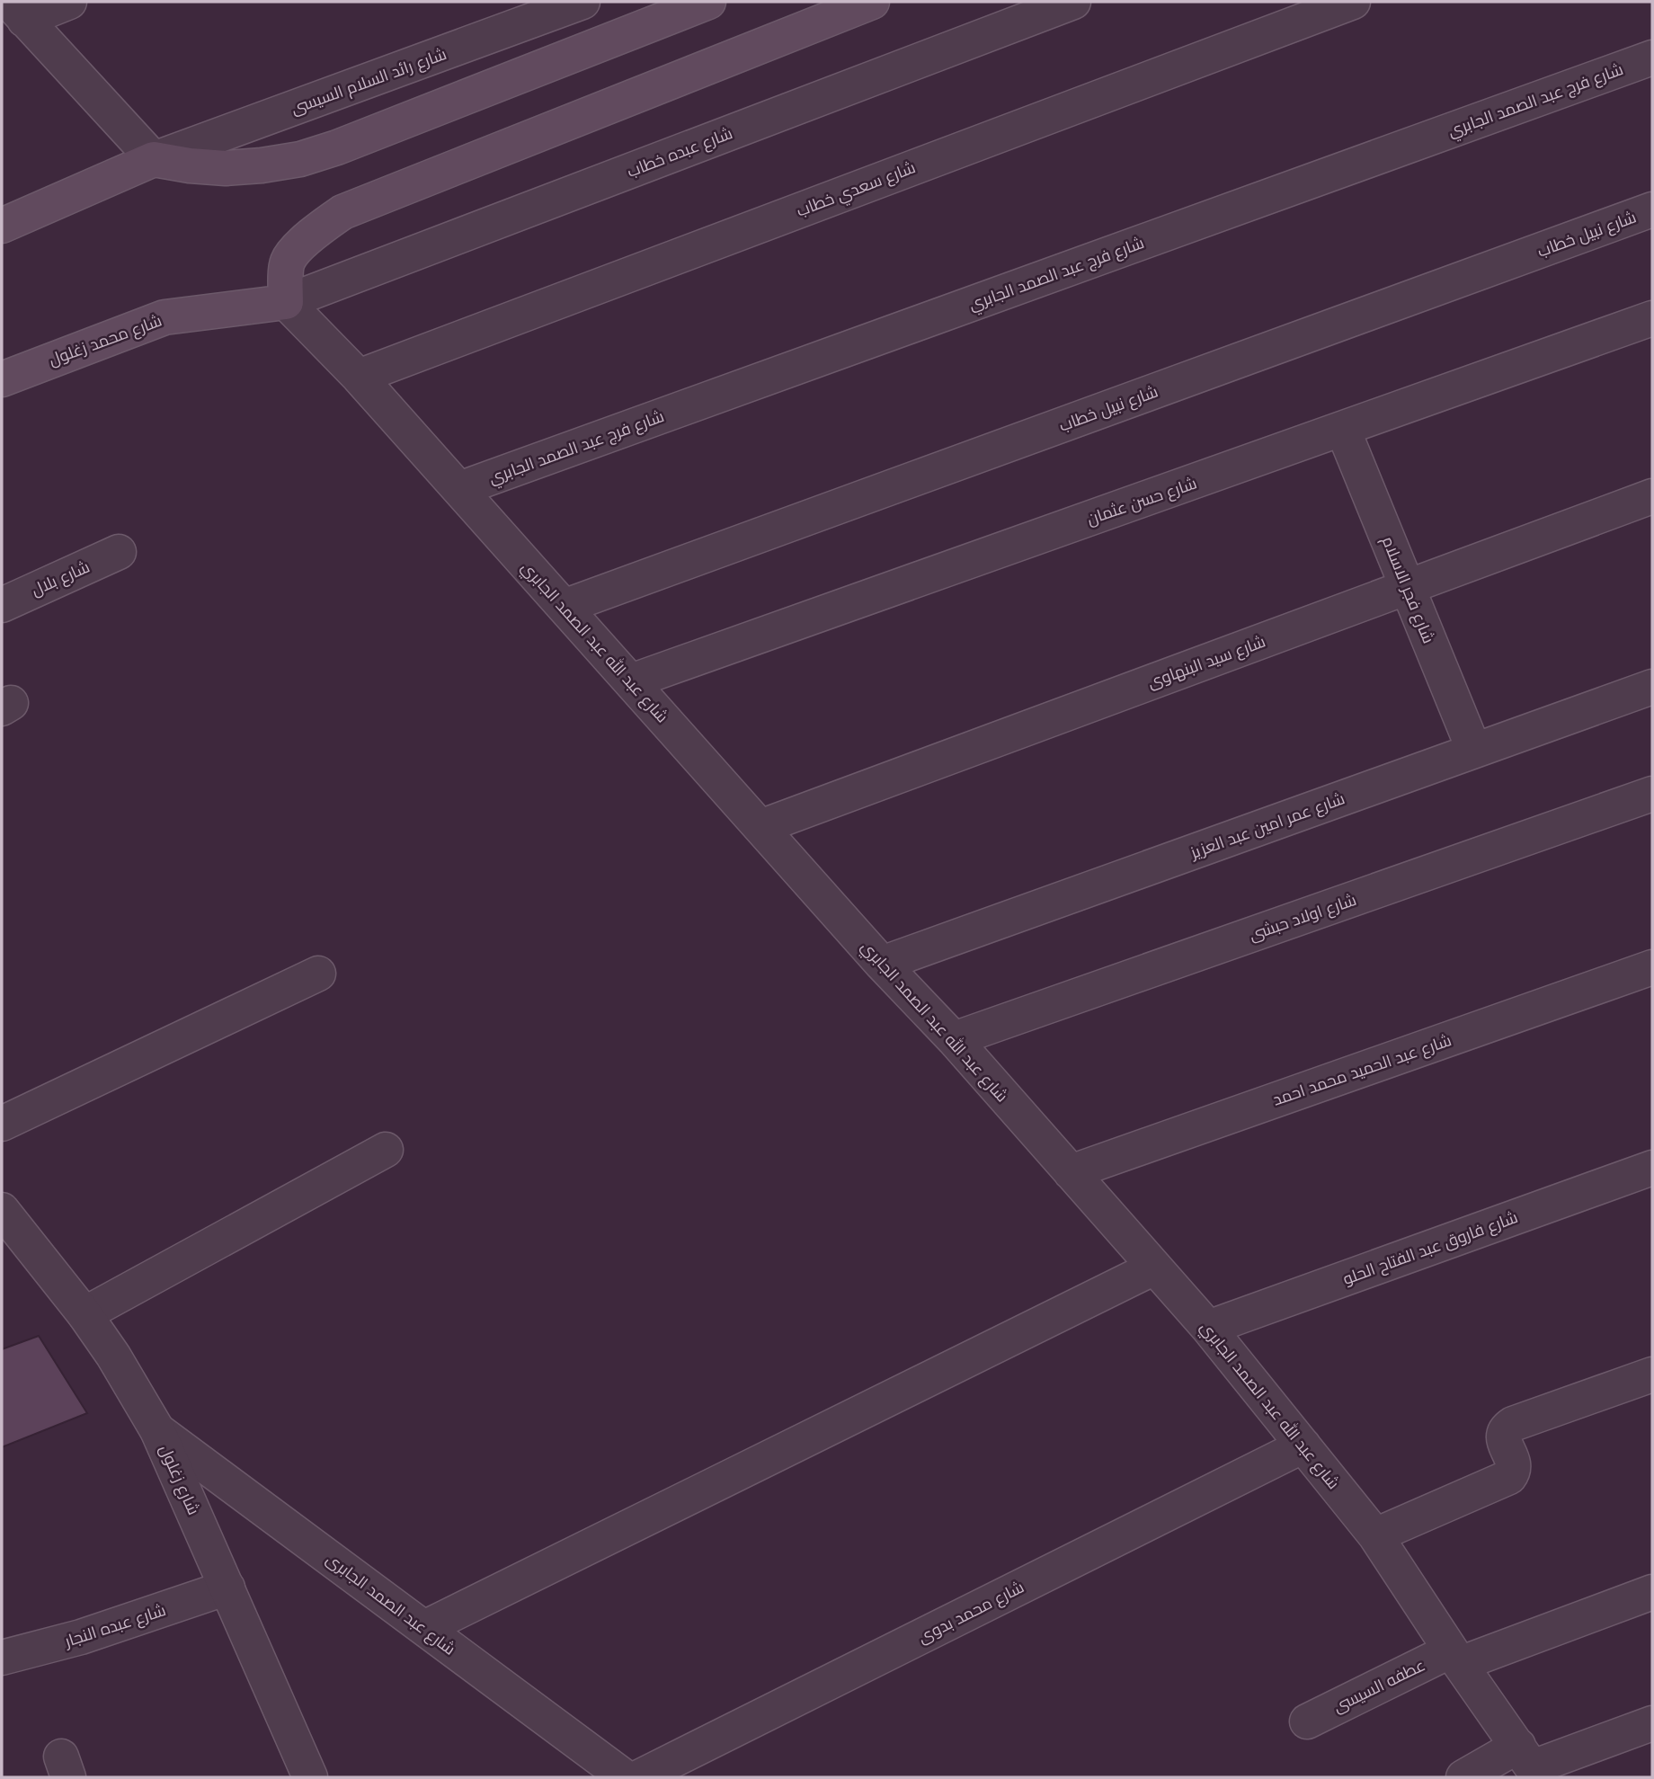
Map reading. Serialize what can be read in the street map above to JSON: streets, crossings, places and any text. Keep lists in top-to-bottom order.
{
  "streets": {
    "main road": ["شارع محمد زغلول"],
    "street": [
      "شارع رائد السلام السيسى",
      "شارع فرج عبد الصمد الجابري",
      "شارع عبده خطاب",
      "شارع سعدي خطاب",
      "شارع نبيل خطاب",
      "شارع حسن عثمان",
      "شارع بلال",
      "شارع فجر الاسلام",
      "شارع عبد الله عبد الصمد الجابري",
      "شارع سيد البنهاوى",
      "شارع عمر امين عبد العزيز",
      "شارع اولاد حبشى",
      "شارع عبد الحميد محمد احمد",
      "شارع فاروق عبد الفتاح الحلو",
      "شارع زغلول",
      "شارع عبد الصمد الجابرى",
      "شارع محمد بدوى",
      "شارع عبده النجار",
      "عطفه السيسى"
    ]
  },
  "crossings": [
    ["شارع فرج عبد الصمد الجابري", "شارع عبد الله عبد الصمد الجابري"],
    ["شارع عبده خطاب", "شارع محمد زغلول"],
    ["شارع عبده خطاب", "شارع عبد الله عبد الصمد الجابري"],
    ["شارع سعدي خطاب", "شارع عبد الله عبد الصمد الجابري"],
    ["شارع نبيل خطاب", "شارع عبد الله عبد الصمد الجابري"],
    ["شارع محمد زغلول", "شارع عبد الله عبد الصمد الجابري"],
    ["شارع حسن عثمان", "شارع فجر الاسلام"],
    ["شارع حسن عثمان", "شارع عبد الله عبد الصمد الجابري"],
    ["شارع فجر الاسلام", "شارع سيد البنهاوى"],
    ["شارع فجر الاسلام", "شارع عمر امين عبد العزيز"],
    ["شارع عبد الله عبد الصمد الجابري", "شارع سيد البنهاوى"],
    ["شارع عبد الله عبد الصمد الجابري", "شارع عمر امين عبد العزيز"],
    ["شارع عبد الله عبد الصمد الجابري", "شارع اولاد حبشى"],
    ["شارع عبد الله عبد الصمد الجابري", "شارع عبد الحميد محمد احمد"],
    ["شارع عبد الله عبد الصمد الجابري", "شارع فاروق عبد الفتاح الحلو"],
    ["شارع عبد الله عبد الصمد الجابري", "شارع محمد بدوى"],
    ["شارع عبد الله عبد الصمد الجابري", "عطفه السيسى"],
    ["شارع زغلول", "شارع عبد الصمد الجابرى"],
    ["شارع زغلول", "شارع عبده النجار"]
  ]
}
